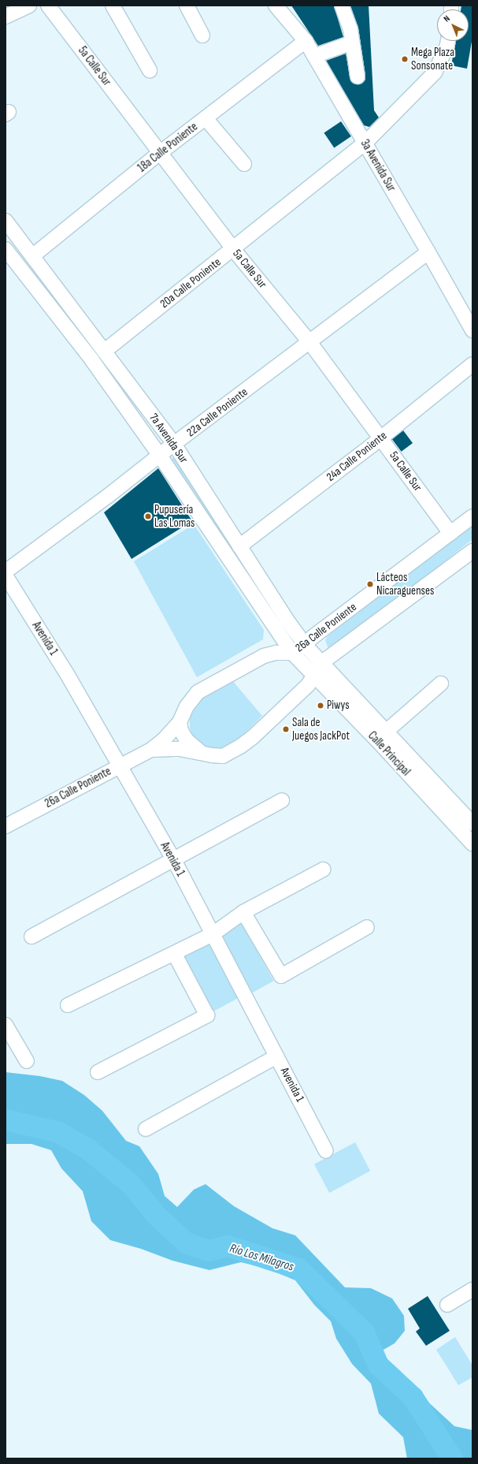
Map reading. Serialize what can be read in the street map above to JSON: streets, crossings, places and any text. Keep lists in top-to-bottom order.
{
  "streets": {
    "street": [
      "5a Calle Sur",
      "18a Calle Poniente",
      "3a Avenida Sur",
      "20a Calle Poniente",
      "22a Calle Poniente",
      "7a Avenida Sur",
      "24a Calle Poniente",
      "26a Calle Poniente",
      "Avenida 1",
      "Calle Principal"
    ]
  },
  "crossings": [
    ["5a Calle Sur", "18a Calle Poniente"],
    ["5a Calle Sur", "20a Calle Poniente"],
    ["5a Calle Sur", "22a Calle Poniente"],
    ["5a Calle Sur", "24a Calle Poniente"],
    ["5a Calle Sur", "26a Calle Poniente"],
    ["18a Calle Poniente", "3a Avenida Sur"],
    ["18a Calle Poniente", "7a Avenida Sur"],
    ["3a Avenida Sur", "20a Calle Poniente"],
    ["3a Avenida Sur", "22a Calle Poniente"],
    ["20a Calle Poniente", "7a Avenida Sur"],
    ["22a Calle Poniente", "7a Avenida Sur"],
    ["7a Avenida Sur", "24a Calle Poniente"],
    ["7a Avenida Sur", "26a Calle Poniente"],
    ["7a Avenida Sur", "Calle Principal"],
    ["26a Calle Poniente", "Avenida 1"],
    ["26a Calle Poniente", "Calle Principal"]
  ],
  "water": ["Río Los Milagros"],
  "places": [
    "Mega Plaza Sonsonate",
    "Pupusería Las Lomas",
    "Lácteos Nicaraguenses",
    "Piwys",
    "Sala de Juegos JackPot"
  ],
  "north": "top left"
}
